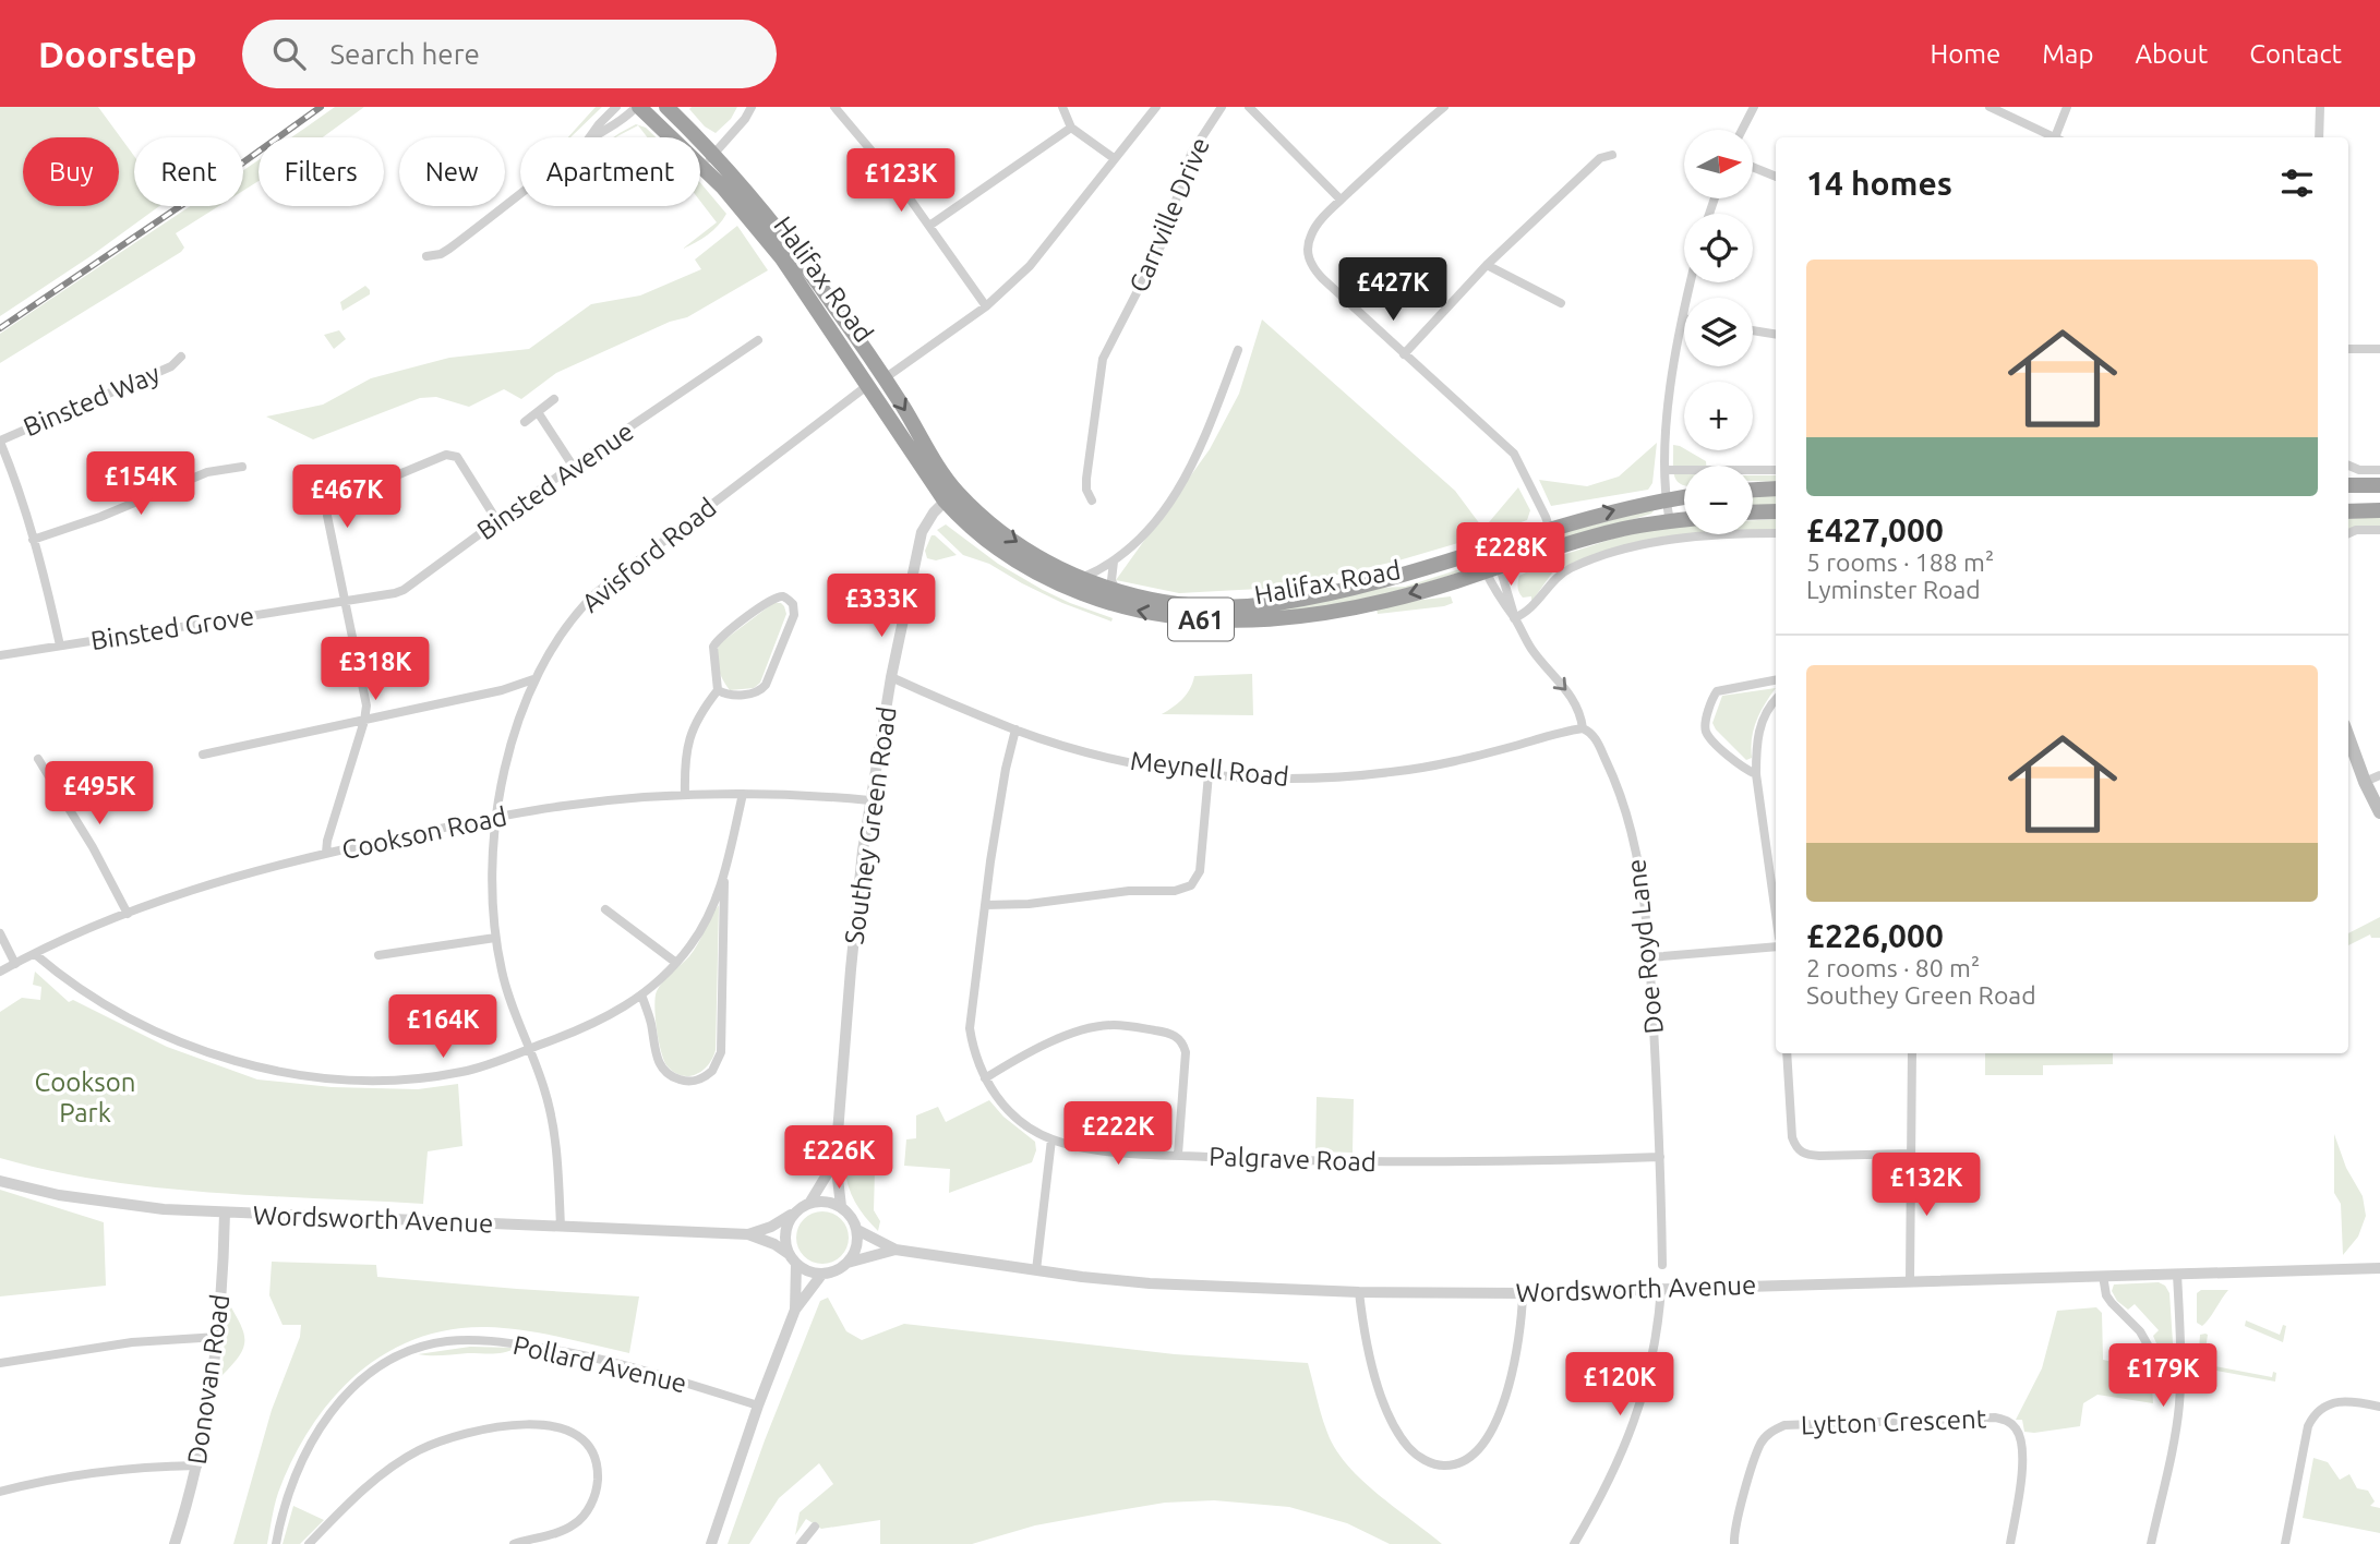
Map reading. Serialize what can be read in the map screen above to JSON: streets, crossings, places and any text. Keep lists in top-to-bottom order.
{
  "streets": {
    "highway": ["Halifax Road", "A61"],
    "street": [
      "Carrville Drive",
      "Binsted Way",
      "Binsted Avenue",
      "Avisford Road",
      "Binsted Grove",
      "Meynell Road",
      "Southey Green Road",
      "Cookson Road",
      "Doe Royd Lane",
      "Palgrave Road",
      "Wordsworth Avenue",
      "Pollard Avenue",
      "Donovan Road",
      "Lytton Crescent"
    ]
  },
  "crossings": [
    ["Halifax Road", "Avisford Road"],
    ["Halifax Road", "Southey Green Road"],
    ["Halifax Road", "Doe Royd Lane"],
    ["Binsted Avenue", "Binsted Grove"],
    ["Avisford Road", "Cookson Road"],
    ["Avisford Road", "Wordsworth Avenue"],
    ["Meynell Road", "Southey Green Road"],
    ["Meynell Road", "Doe Royd Lane"],
    ["Meynell Road", "Palgrave Road"],
    ["Southey Green Road", "Cookson Road"],
    ["Southey Green Road", "Wordsworth Avenue"],
    ["Doe Royd Lane", "Palgrave Road"],
    ["Wordsworth Avenue", "Donovan Road"]
  ],
  "parks": ["Cookson Park"],
  "north": "right",
  "page": {
    "header": "Doorstep",
    "search": "Search here",
    "nav": [
      "Home",
      "Map",
      "About",
      "Contact"
    ],
    "map_buttons": ["+", "−"],
    "chip": [
      "Buy",
      "Rent",
      "Filters",
      "New",
      "Apartment"
    ],
    "heading": "14 homes",
    "price": [
      "£123K",
      "£427K",
      "£154K",
      "£467K",
      "£228K",
      "£333K",
      "£318K",
      "£495K",
      "£164K",
      "£222K",
      "£226K",
      "£132K",
      "£179K",
      "£120K"
    ],
    "list": [
      {
        "name": "£427,000",
        "note": "5 rooms · 188 m² · Lyminster Road"
      },
      {
        "name": "£226,000",
        "note": "2 rooms · 80 m² · Southey Green Road"
      }
    ]
  }
}
